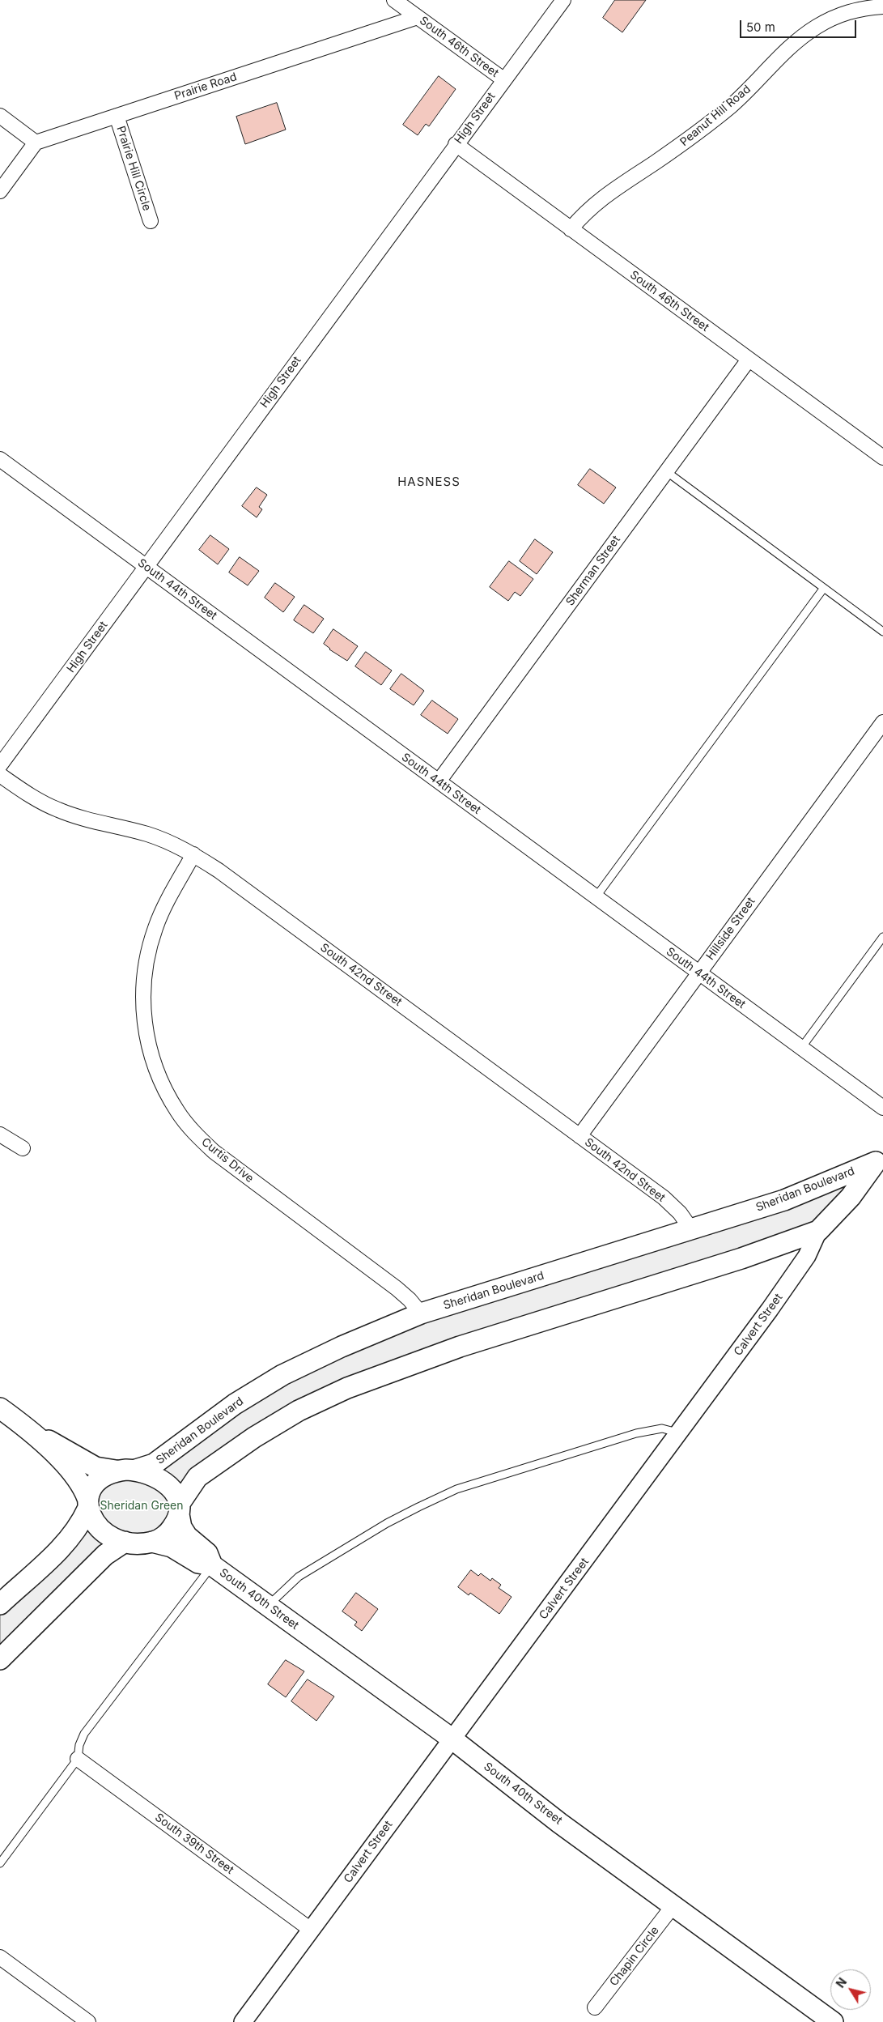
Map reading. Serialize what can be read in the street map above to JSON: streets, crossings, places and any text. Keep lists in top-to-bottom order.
{
  "streets": {
    "main road": ["Sheridan Boulevard", "Calvert Street", "South 40th Street"],
    "street": [
      "South 46th Street",
      "Prairie Road",
      "Peanut Hill Road",
      "High Street",
      "Prairie Hill Circle",
      "Sherman Street",
      "South 44th Street",
      "Hillside Street",
      "South 42nd Street",
      "Curtis Drive",
      "South 39th Street",
      "Chapin Circle"
    ]
  },
  "crossings": [
    ["South 46th Street", "Prairie Road"],
    ["South 46th Street", "Peanut Hill Road"],
    ["South 46th Street", "High Street"],
    ["South 46th Street", "Sherman Street"],
    ["Prairie Road", "Prairie Hill Circle"],
    ["High Street", "South 44th Street"],
    ["Sherman Street", "South 44th Street"],
    ["South 44th Street", "Hillside Street"],
    ["Hillside Street", "South 42nd Street"],
    ["South 42nd Street", "Curtis Drive"],
    ["South 42nd Street", "Sheridan Boulevard"],
    ["Curtis Drive", "Sheridan Boulevard"],
    ["Sheridan Boulevard", "Calvert Street"],
    ["Sheridan Boulevard", "South 40th Street"],
    ["Calvert Street", "South 40th Street"],
    ["Calvert Street", "South 39th Street"],
    ["South 40th Street", "Chapin Circle"]
  ],
  "districts": ["HASNESS"],
  "parks": ["Sheridan Green"],
  "scale_bar": "50 m",
  "north": "top left"
}
